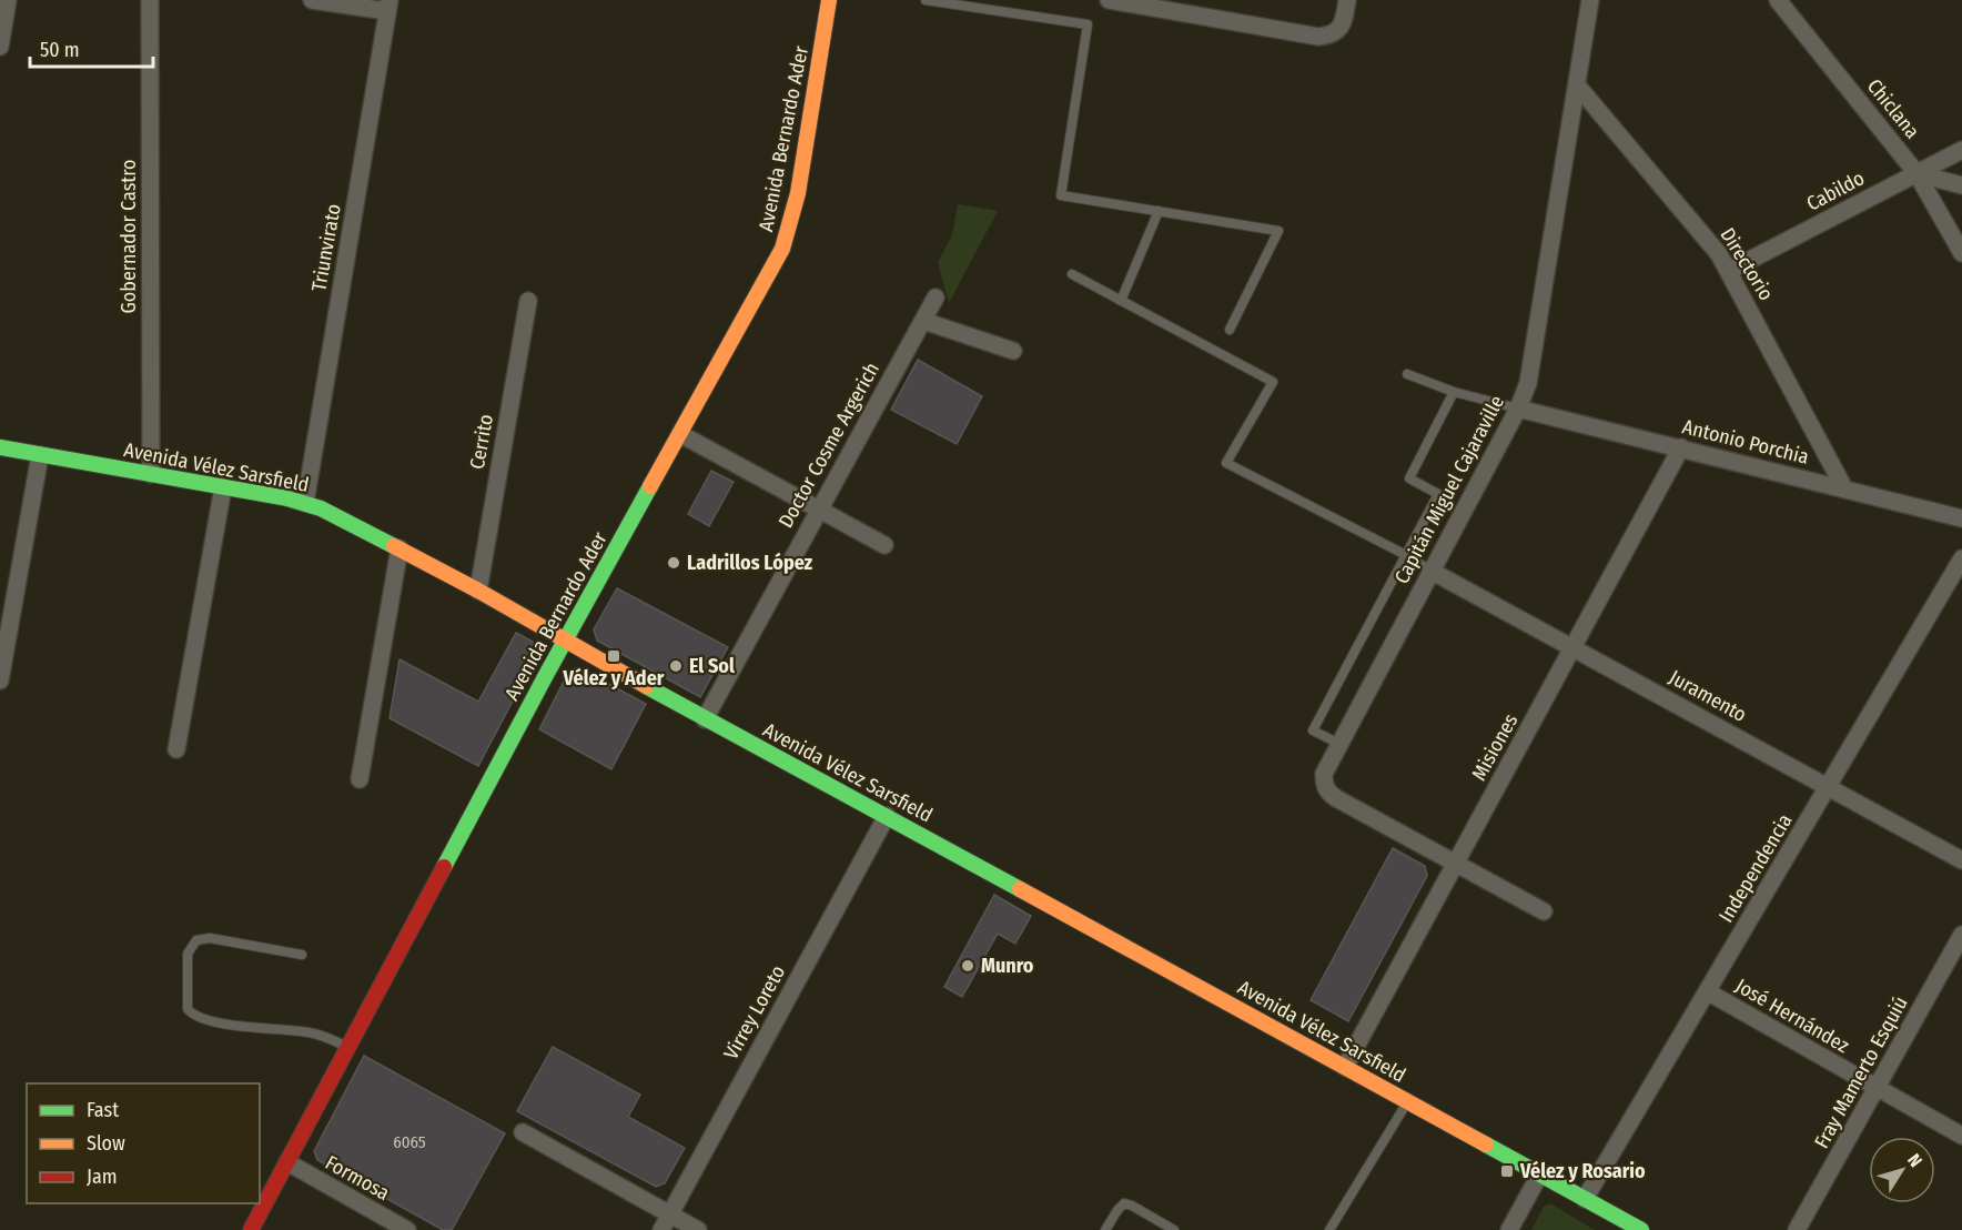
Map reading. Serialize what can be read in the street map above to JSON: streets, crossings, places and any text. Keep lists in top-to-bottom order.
{
  "streets": {
    "main road": ["Avenida Bernardo Ader", "Avenida Vélez Sarsfield"],
    "street": [
      "Chiclana",
      "Cabildo",
      "Gobernador Castro",
      "Triunvirato",
      "Directorio",
      "Cerrito",
      "Antonio Porchia",
      "Doctor Cosme Argerich",
      "Capitán Miguel Cajaraville",
      "Juramento",
      "Misiones",
      "Independencia",
      "Virrey Loreto",
      "José Hernández",
      "Fray Mamerto Esquiú",
      "Formosa"
    ]
  },
  "crossings": [
    ["Chiclana", "Cabildo"],
    ["Avenida Bernardo Ader", "Avenida Vélez Sarsfield"],
    ["Avenida Bernardo Ader", "Formosa"],
    ["Cabildo", "Directorio"],
    ["Gobernador Castro", "Avenida Vélez Sarsfield"],
    ["Triunvirato", "Avenida Vélez Sarsfield"],
    ["Directorio", "Antonio Porchia"],
    ["Directorio", "Capitán Miguel Cajaraville"],
    ["Cerrito", "Avenida Vélez Sarsfield"],
    ["Antonio Porchia", "Capitán Miguel Cajaraville"],
    ["Antonio Porchia", "Misiones"],
    ["Doctor Cosme Argerich", "Avenida Vélez Sarsfield"],
    ["Avenida Vélez Sarsfield", "Misiones"],
    ["Avenida Vélez Sarsfield", "Independencia"],
    ["Avenida Vélez Sarsfield", "Virrey Loreto"],
    ["Capitán Miguel Cajaraville", "Juramento"],
    ["Capitán Miguel Cajaraville", "Misiones"],
    ["Juramento", "Misiones"],
    ["Juramento", "Independencia"],
    ["Independencia", "José Hernández"],
    ["José Hernández", "Fray Mamerto Esquiú"]
  ],
  "places": {
    "other": ["Ladrillos López", "El Sol", "Munro"],
    "transit": ["Vélez y Ader", "Vélez y Rosario"]
  },
  "house_numbers": ["6065"],
  "legend": ["Fast", "Slow", "Jam"],
  "scale_bar": "50 m",
  "north": "top right"
}
